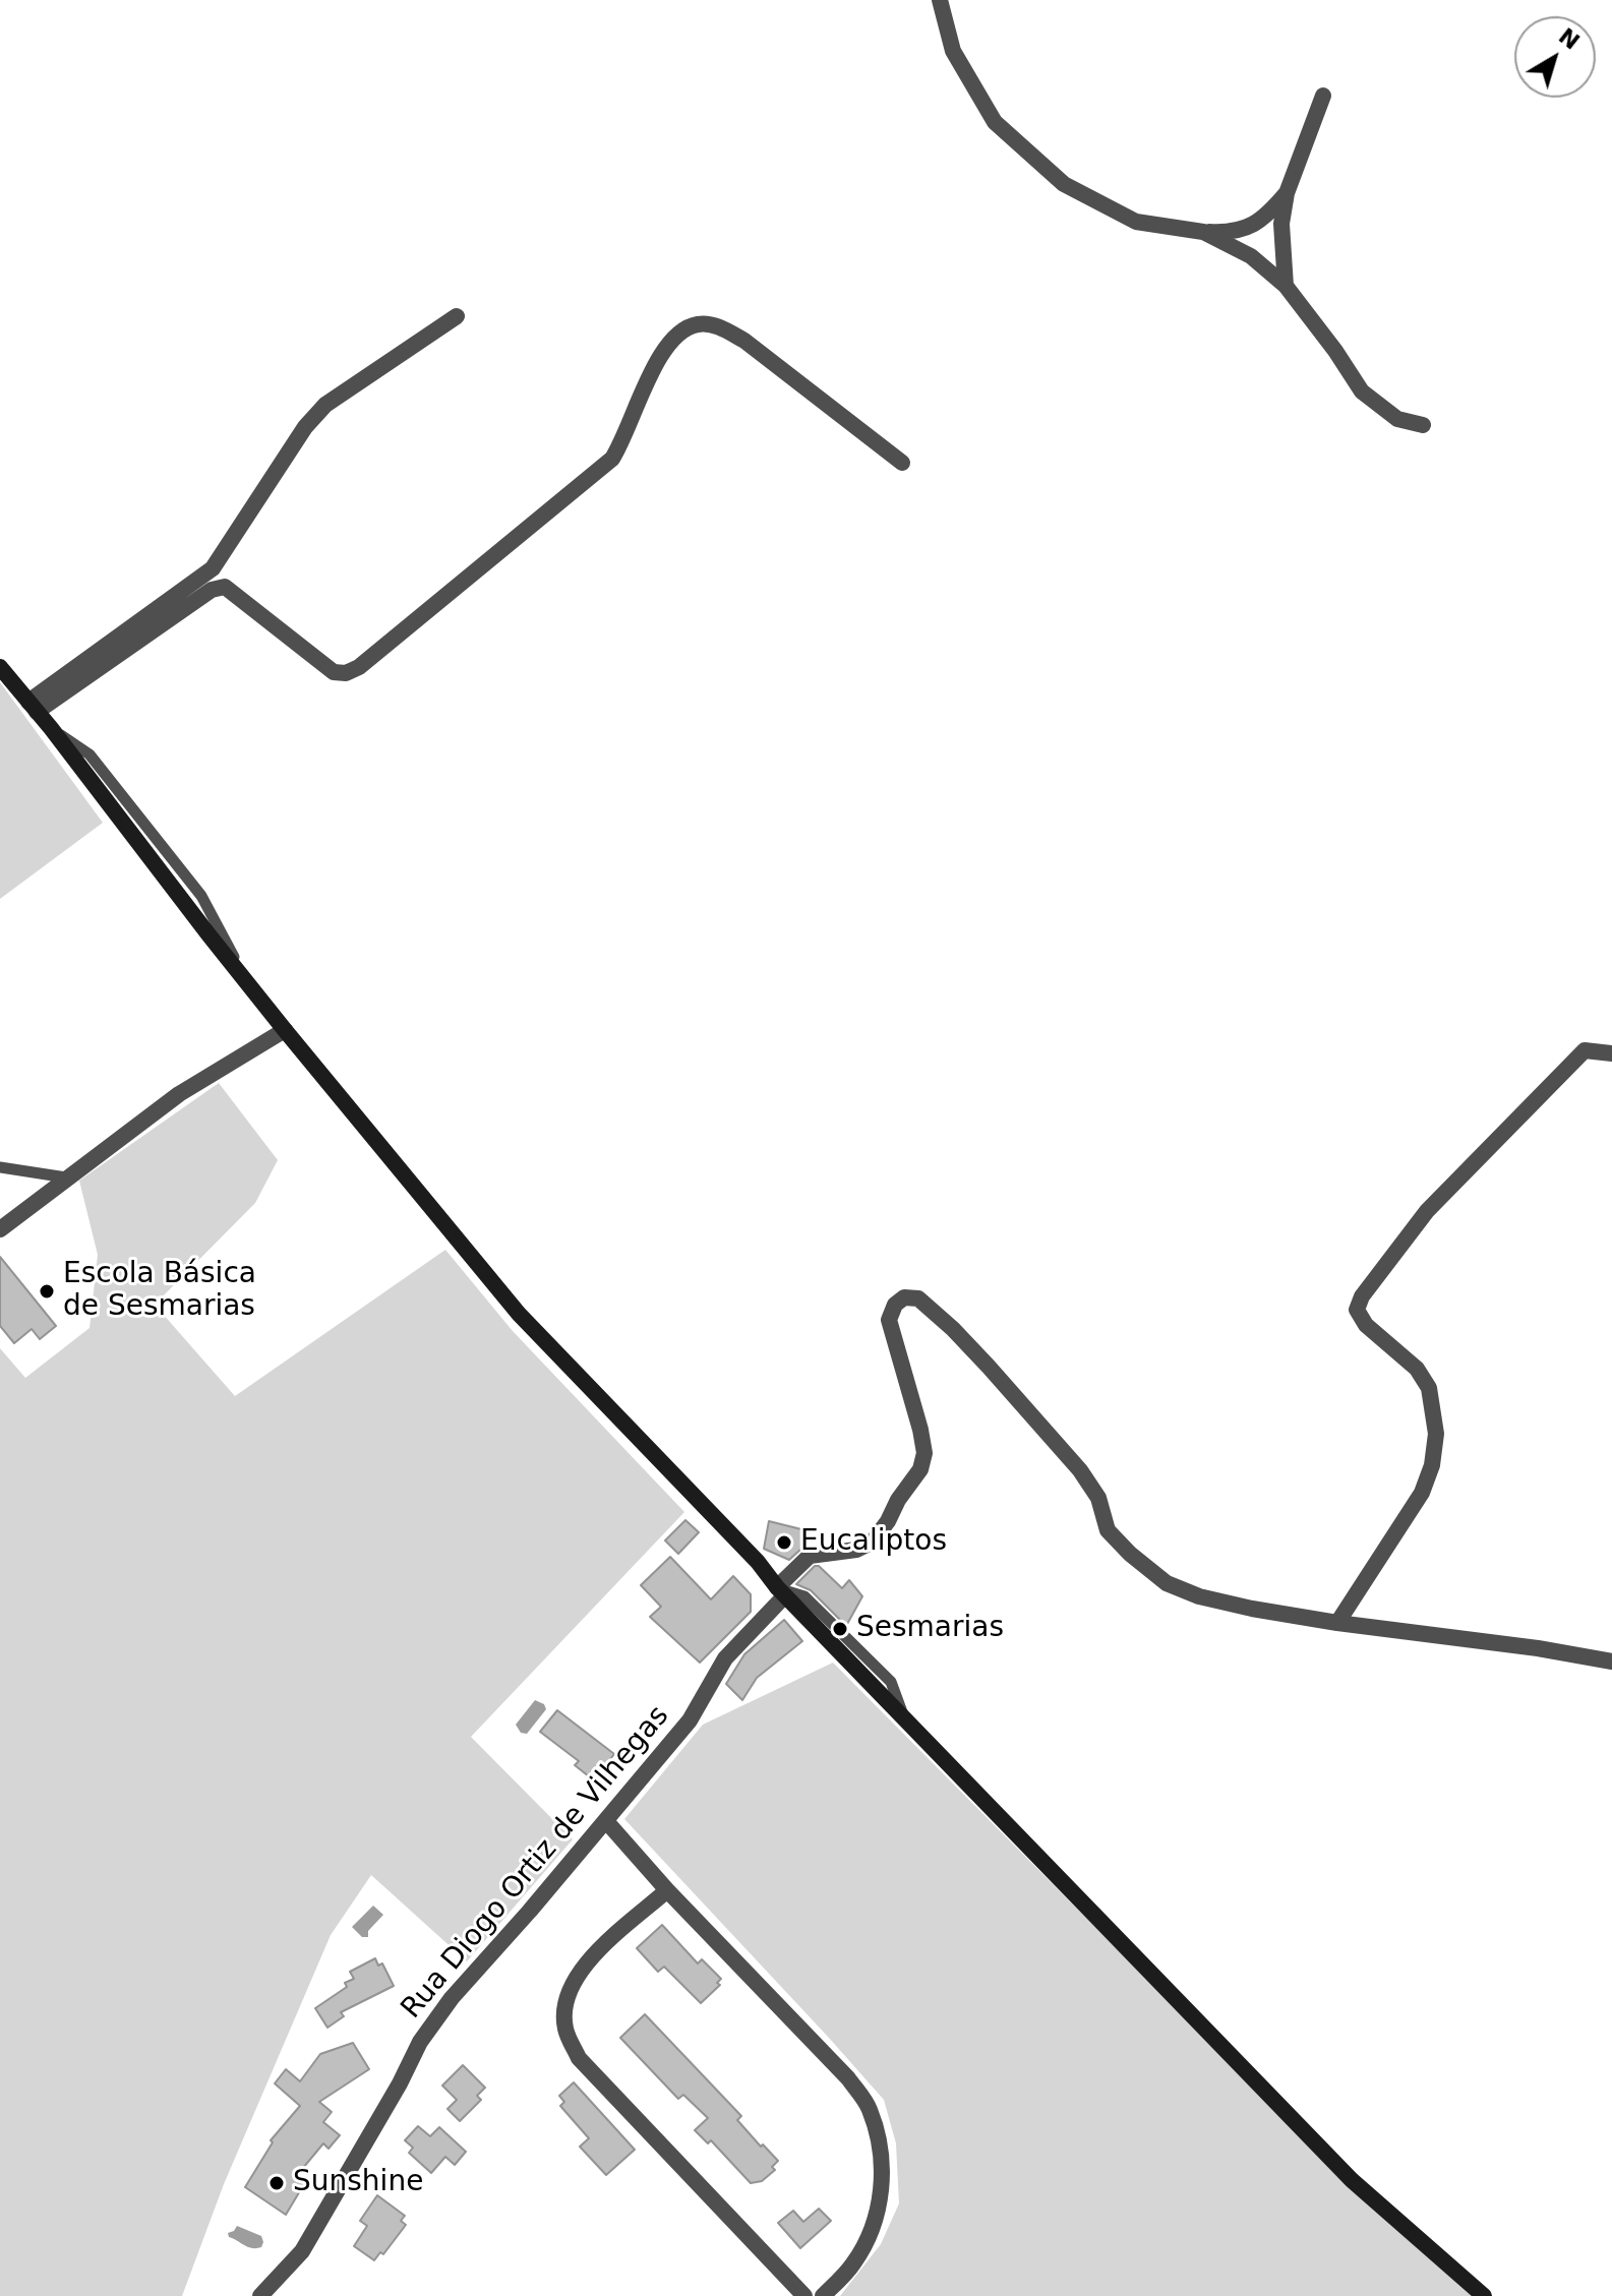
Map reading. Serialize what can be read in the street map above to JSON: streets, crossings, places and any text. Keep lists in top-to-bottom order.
{
  "streets": {
    "street": ["Rua Diogo Ortiz de Vilhegas"]
  },
  "places": [
    "Escola Básica de Sesmarias",
    "Eucaliptos",
    "Sesmarias",
    "Sunshine"
  ],
  "north": "top right"
}
